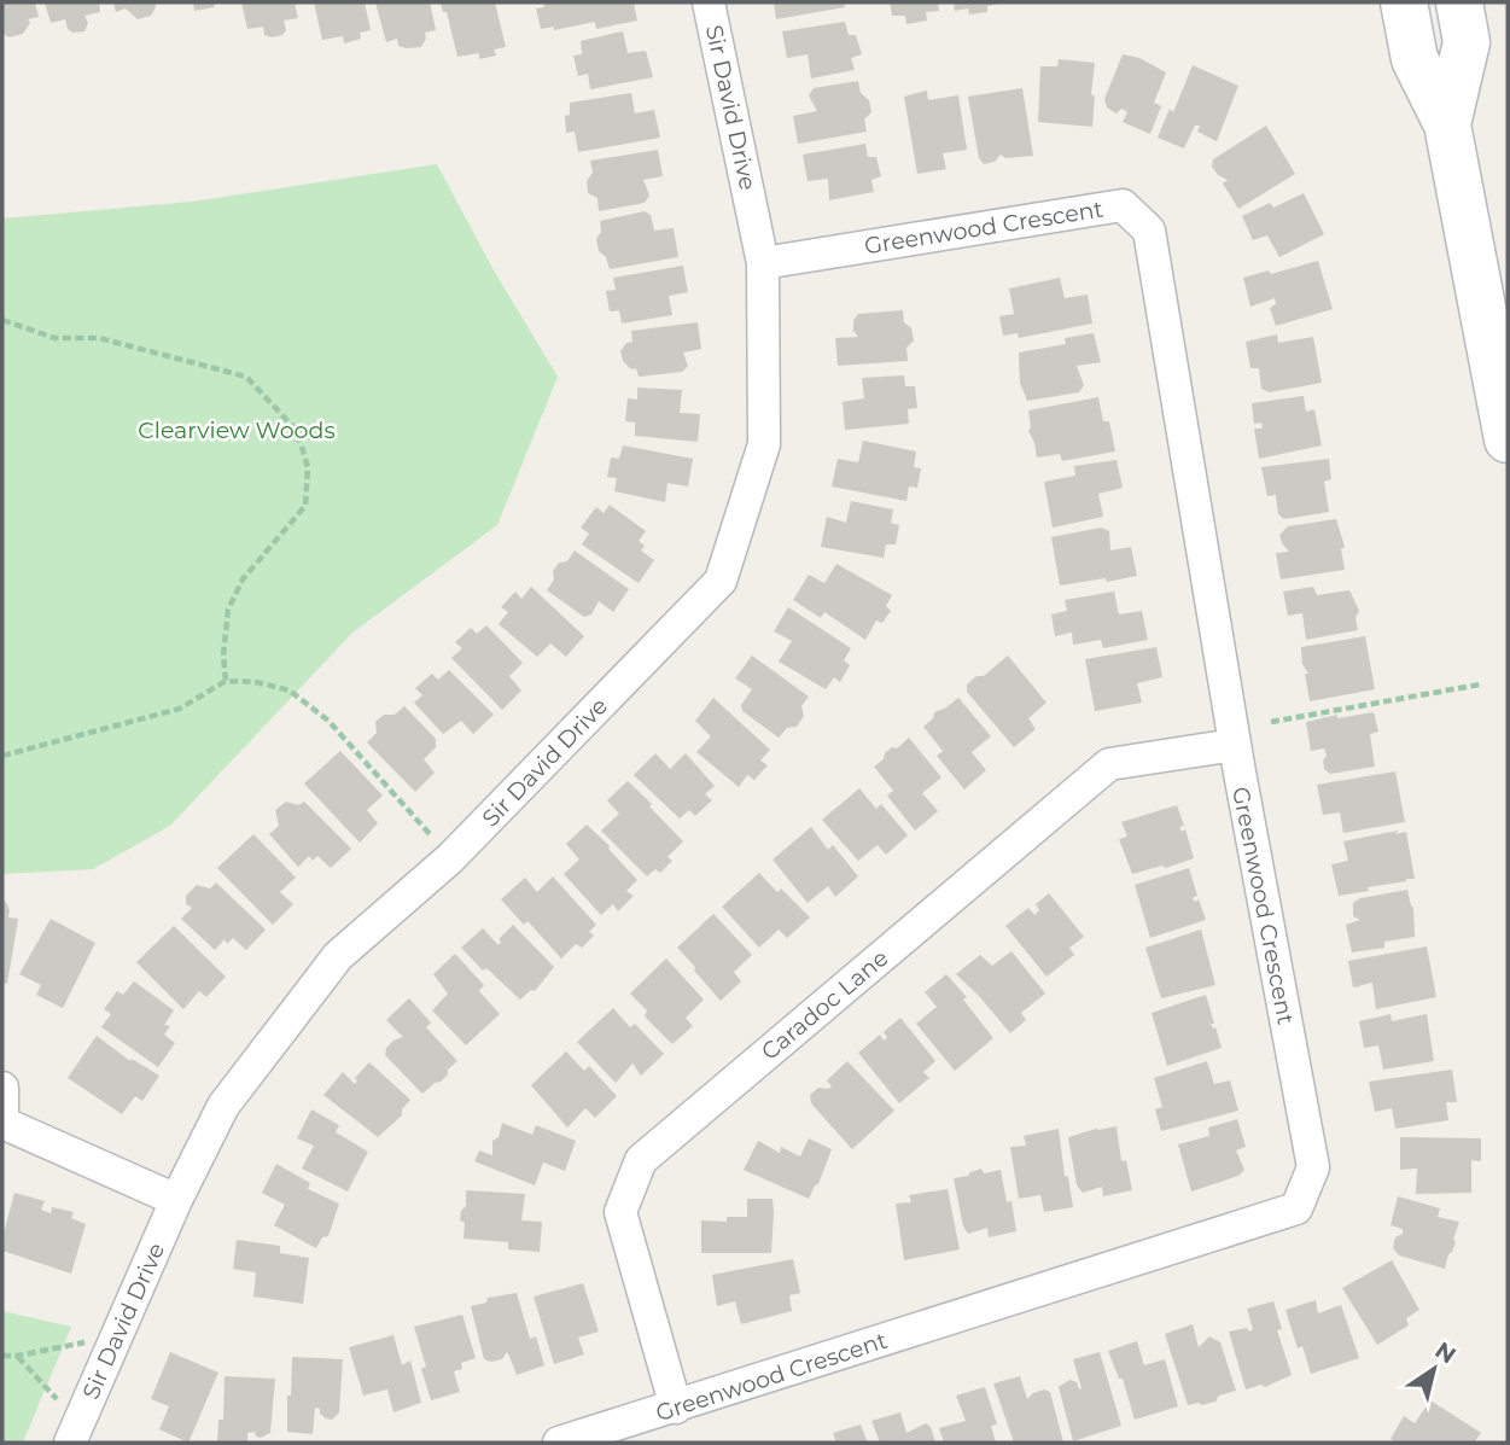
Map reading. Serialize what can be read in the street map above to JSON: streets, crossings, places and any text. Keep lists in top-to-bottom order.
{
  "streets": {
    "street": ["Sir David Drive", "Greenwood Crescent", "Caradoc Lane"]
  },
  "crossings": [
    ["Sir David Drive", "Greenwood Crescent"],
    ["Greenwood Crescent", "Caradoc Lane"]
  ],
  "parks": ["Clearview Woods"],
  "north": "top right"
}
